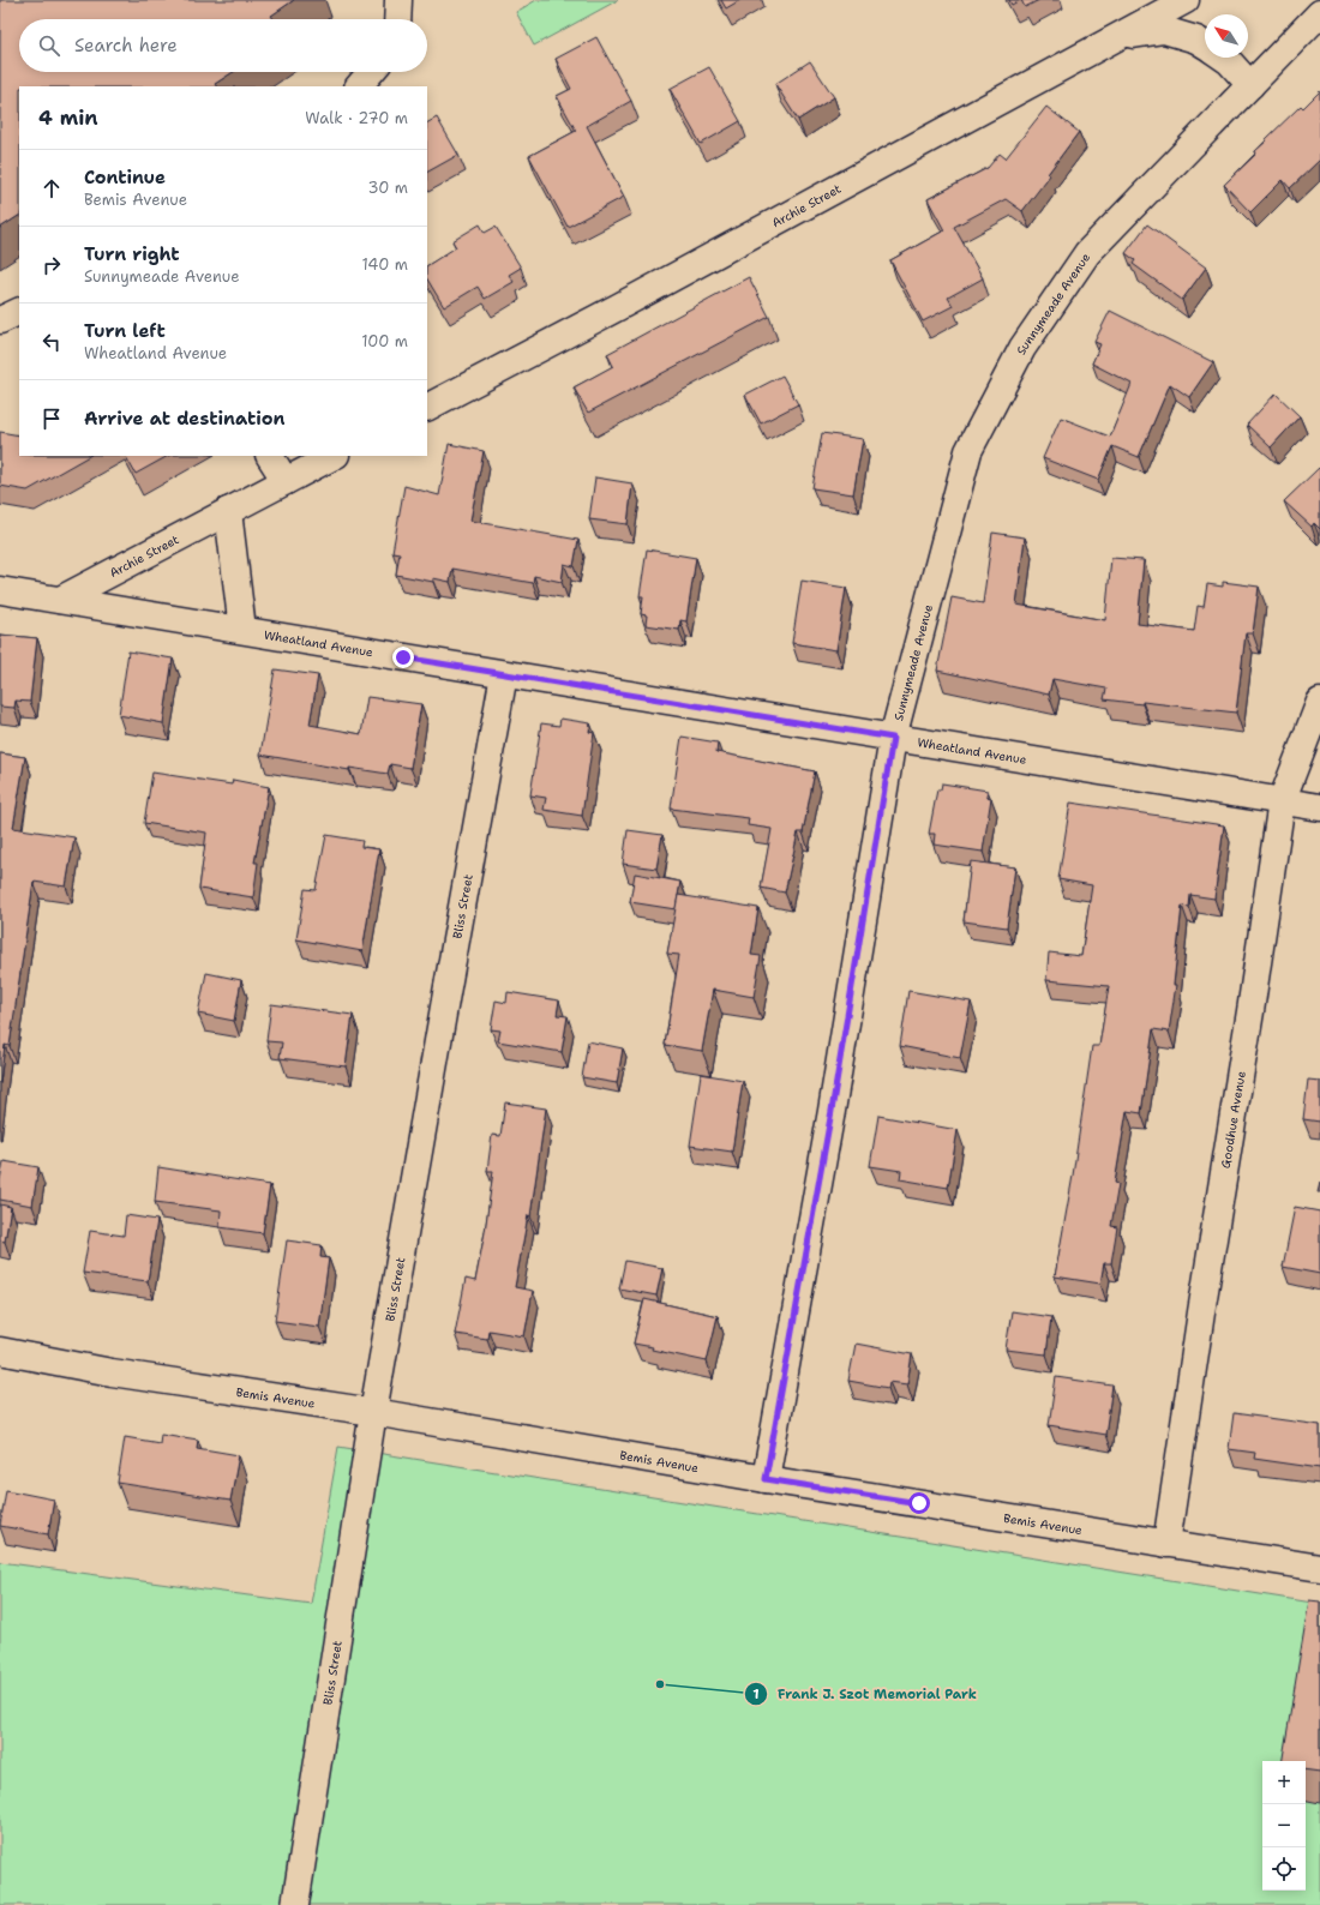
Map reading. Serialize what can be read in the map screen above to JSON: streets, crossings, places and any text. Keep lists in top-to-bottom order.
{
  "streets": {
    "street": [
      "Archie Street",
      "Sunnymeade Avenue",
      "Wheatland Avenue",
      "Bliss Street",
      "Goodhue Avenue",
      "Bemis Avenue"
    ]
  },
  "crossings": [
    ["Archie Street", "Wheatland Avenue"],
    ["Sunnymeade Avenue", "Wheatland Avenue"],
    ["Sunnymeade Avenue", "Bemis Avenue"],
    ["Wheatland Avenue", "Bliss Street"],
    ["Wheatland Avenue", "Goodhue Avenue"],
    ["Bliss Street", "Bemis Avenue"],
    ["Goodhue Avenue", "Bemis Avenue"]
  ],
  "places": ["Frank J. Szot Memorial Park"],
  "north": "top left",
  "page": {
    "search": "Search here",
    "heading": ["4 min", "Walk · 270 m"],
    "list": [
      ["Continue", "Bemis Avenue", "30 m"],
      ["Turn right", "Sunnymeade Avenue", "140 m"],
      ["Turn left", "Wheatland Avenue", "100 m"],
      "Arrive at destination"
    ],
    "map_buttons": ["+", "−"]
  }
}
